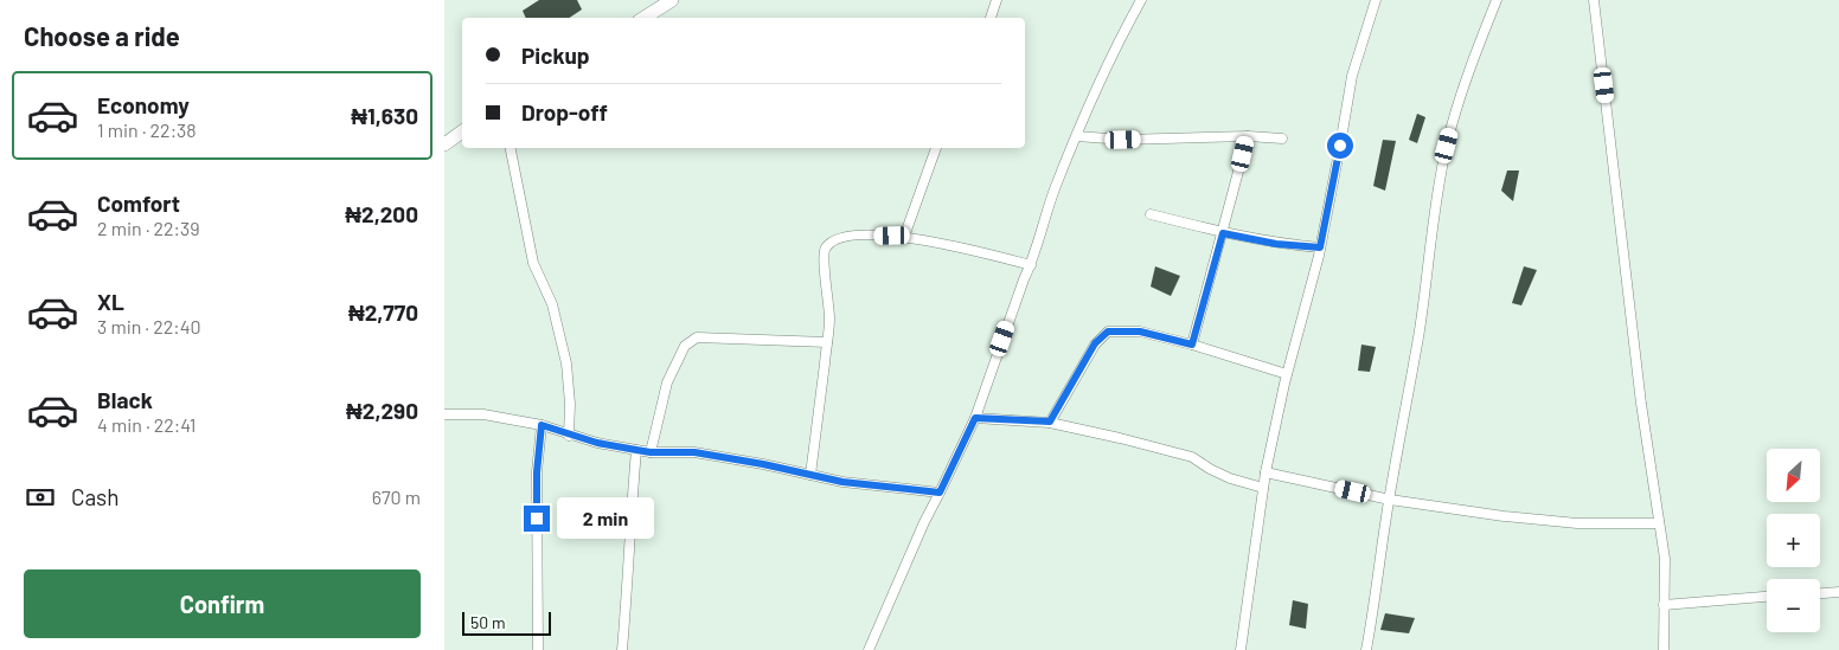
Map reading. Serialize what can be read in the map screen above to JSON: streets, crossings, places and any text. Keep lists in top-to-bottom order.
{
  "scale_bar": "50 m",
  "north": "bottom left",
  "page": {
    "heading": "Choose a ride",
    "banner": ["Pickup", "Drop-off"],
    "list": [
      {
        "name": "Economy",
        "note": "1 min · 22:38",
        "value": "₦1,630"
      },
      {
        "name": "Comfort",
        "note": "2 min · 22:39",
        "value": "₦2,200"
      },
      {
        "name": "XL",
        "note": "3 min · 22:40",
        "value": "₦2,770"
      },
      {
        "name": "Black",
        "note": "4 min · 22:41",
        "value": "₦2,290"
      }
    ],
    "map_buttons": ["+", "−"],
    "pay": ["Cash", "670 m"],
    "bubble": "2 min",
    "buttons": "Confirm",
    "scale": "50 m"
  }
}
